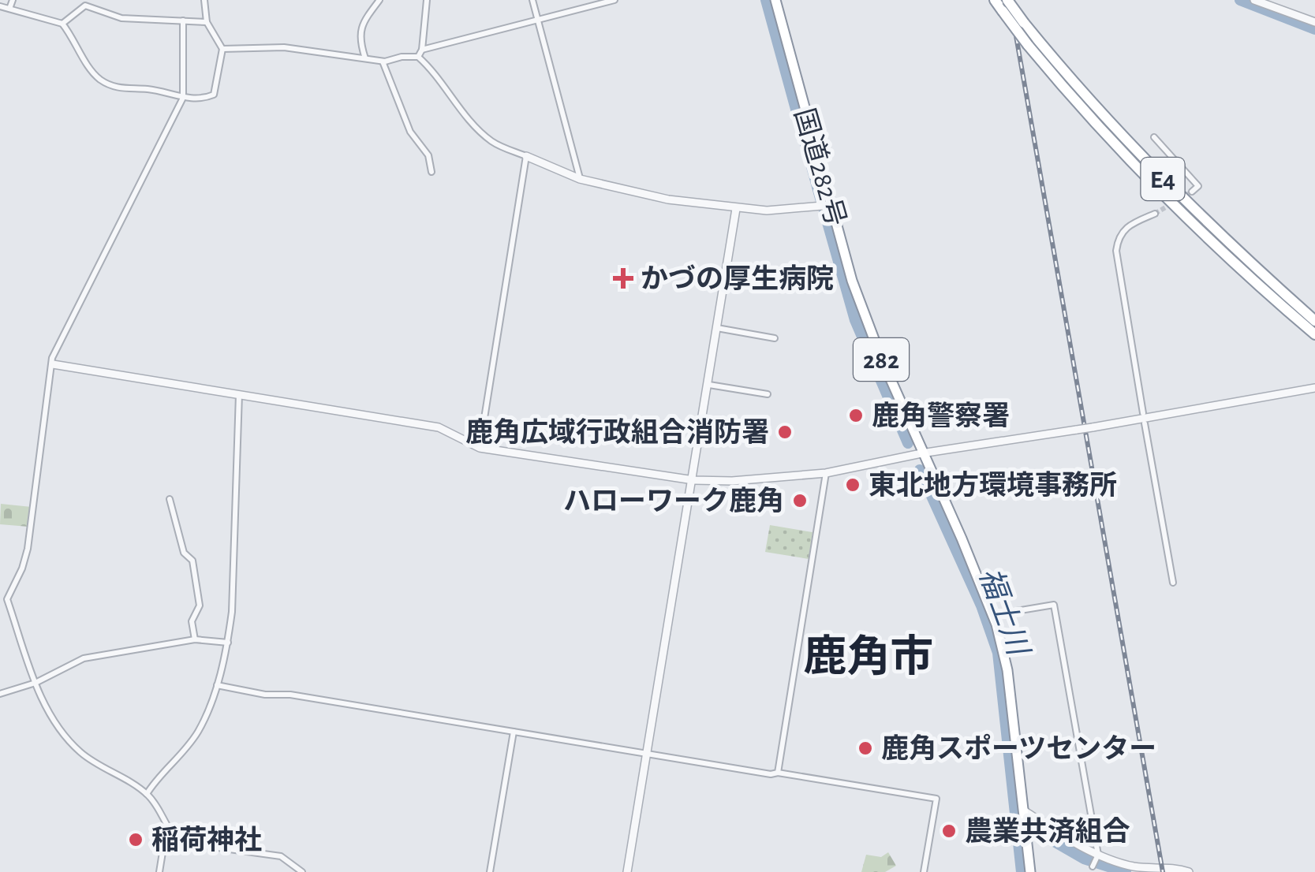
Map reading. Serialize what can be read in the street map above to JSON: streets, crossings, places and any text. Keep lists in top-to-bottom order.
{
  "streets": {
    "highway": ["国道282号", "E4", "282"]
  },
  "districts": ["鹿角市"],
  "water": ["福士川"],
  "places": {
    "health": ["かづの厚生病院"],
    "other": [
      "鹿角警察署",
      "鹿角広域行政組合消防署",
      "東北地方環境事務所",
      "ハローワーク鹿角",
      "鹿角スポーツセンター",
      "農業共済組合",
      "稲荷神社"
    ]
  }
}
